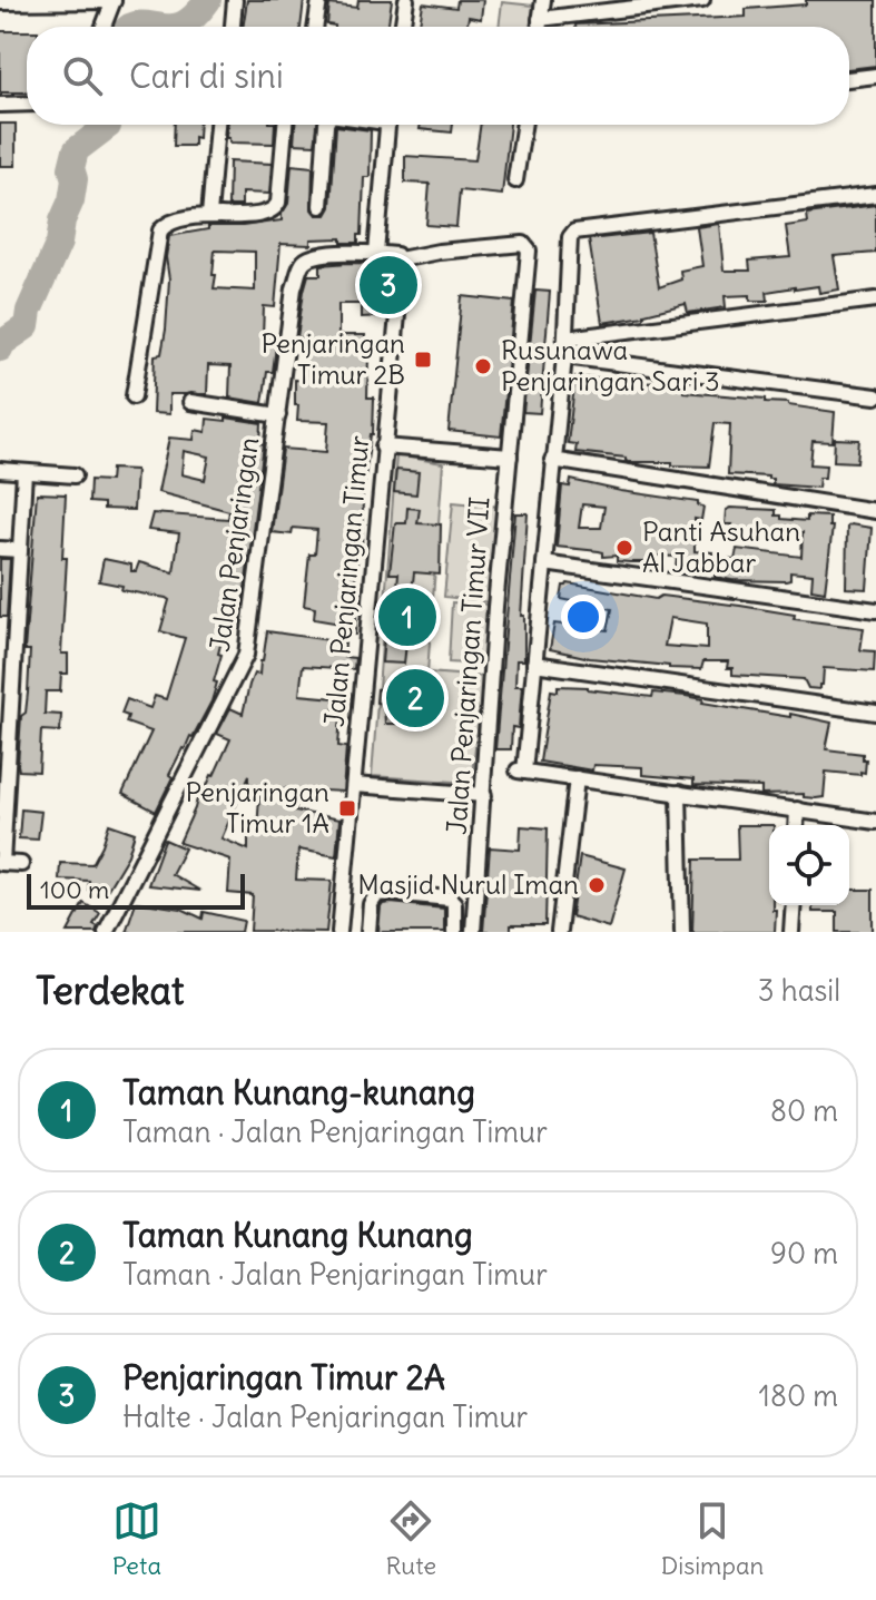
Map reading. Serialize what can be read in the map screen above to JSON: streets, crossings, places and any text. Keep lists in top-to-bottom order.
{
  "streets": {
    "street": ["Jalan Penjaringan", "Jalan Penjaringan Timur", "Jalan Penjaringan Timur VII"]
  },
  "crossings": [
    ["Jalan Penjaringan Timur", "Jalan Penjaringan Timur VII"]
  ],
  "places": {
    "transit": ["Penjaringan Timur 2B", "Penjaringan Timur 1A"],
    "other": ["Rusunawa Penjaringan Sari 3", "Panti Asuhan Al Jabbar", "Masjid Nurul Iman"]
  },
  "scale_bar": "100 m",
  "page": {
    "search": "Cari di sini",
    "pins": ["3", "1", "2"],
    "scale": "100 m",
    "heading": ["Terdekat", "3 hasil"],
    "list": [
      {
        "mark": "1",
        "name": "Taman Kunang-kunang",
        "note": "Taman · Jalan Penjaringan Timur",
        "value": "80 m"
      },
      {
        "mark": "2",
        "name": "Taman Kunang Kunang",
        "note": "Taman · Jalan Penjaringan Timur",
        "value": "90 m"
      },
      {
        "mark": "3",
        "name": "Penjaringan Timur 2A",
        "note": "Halte · Jalan Penjaringan Timur",
        "value": "180 m"
      }
    ],
    "nav": ["Peta", "Rute", "Disimpan"]
  }
}
